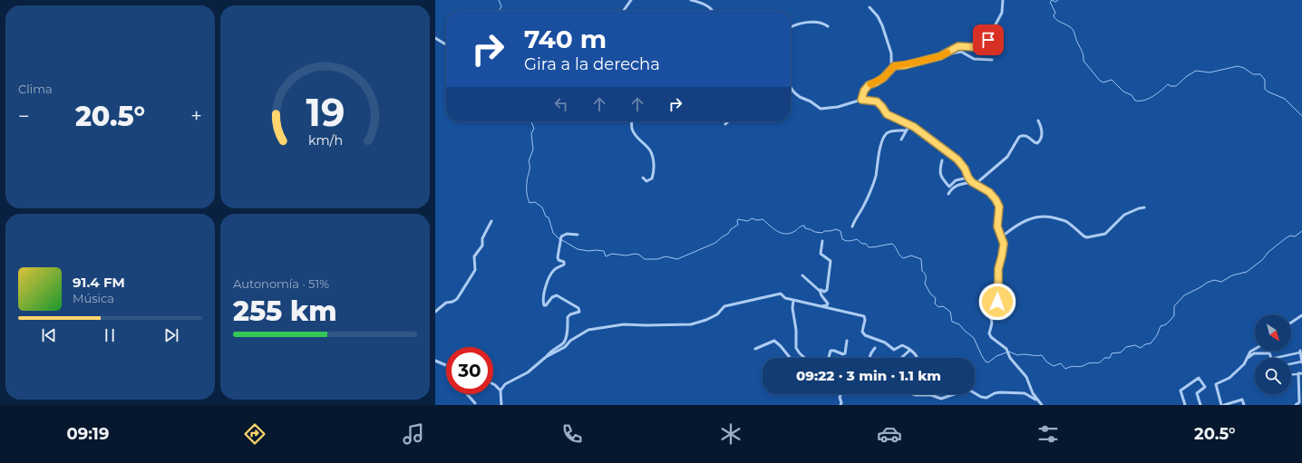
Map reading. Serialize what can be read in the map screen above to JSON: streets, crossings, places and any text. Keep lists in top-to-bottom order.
{
  "north": "bottom right",
  "page": {
    "tile": [
      "Clima",
      ["Autonomía · 51%", "255 km"]
    ],
    "turn": ["740 m", "Gira a la derecha"],
    "heat": ["−", "20.5°", "+"],
    "song": ["91.4 FM", "Música"],
    "limit": "30",
    "trip": "09:22 · 3 min · 1.1 km",
    "tabs": ["09:19", "20.5°"],
    "gauge": ["19", "km/h"]
  }
}
